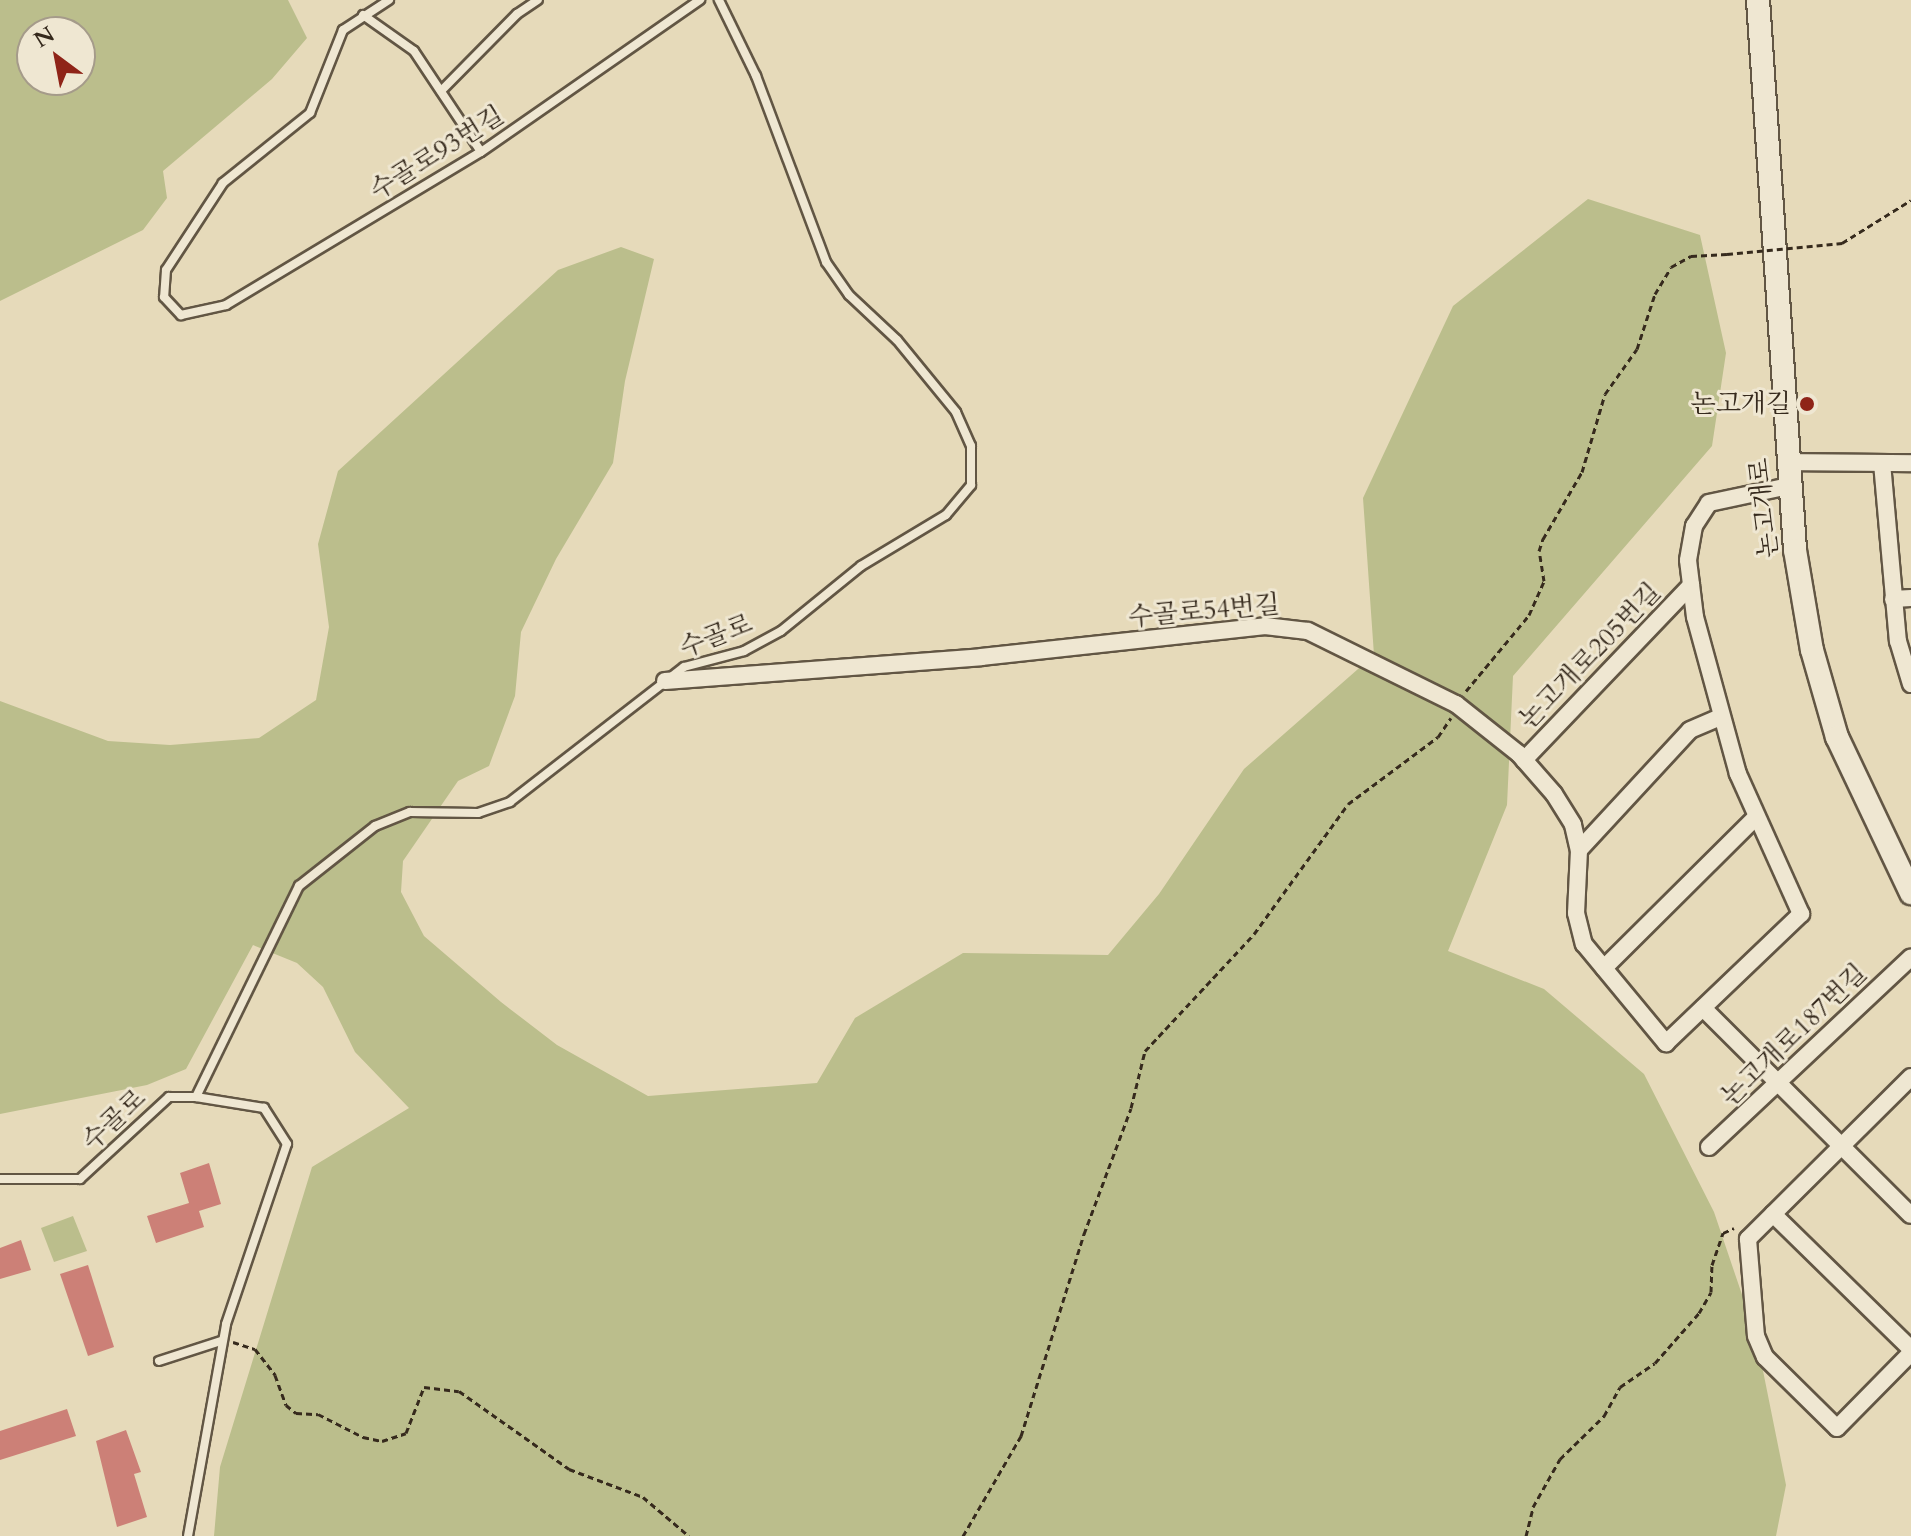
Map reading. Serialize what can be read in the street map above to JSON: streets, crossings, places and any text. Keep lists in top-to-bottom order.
{
  "streets": {
    "main road": ["논고개로"],
    "street": ["수골로54번길", "논고개로205번길", "논고개로187번길"],
    "lane": ["수골로93번길", "수골로"]
  },
  "crossings": [
    ["논고개로", "논고개로205번길"],
    ["수골로54번길", "수골로"],
    ["수골로54번길", "논고개로205번길"]
  ],
  "places": ["논고개길"],
  "north": "top left"
}
